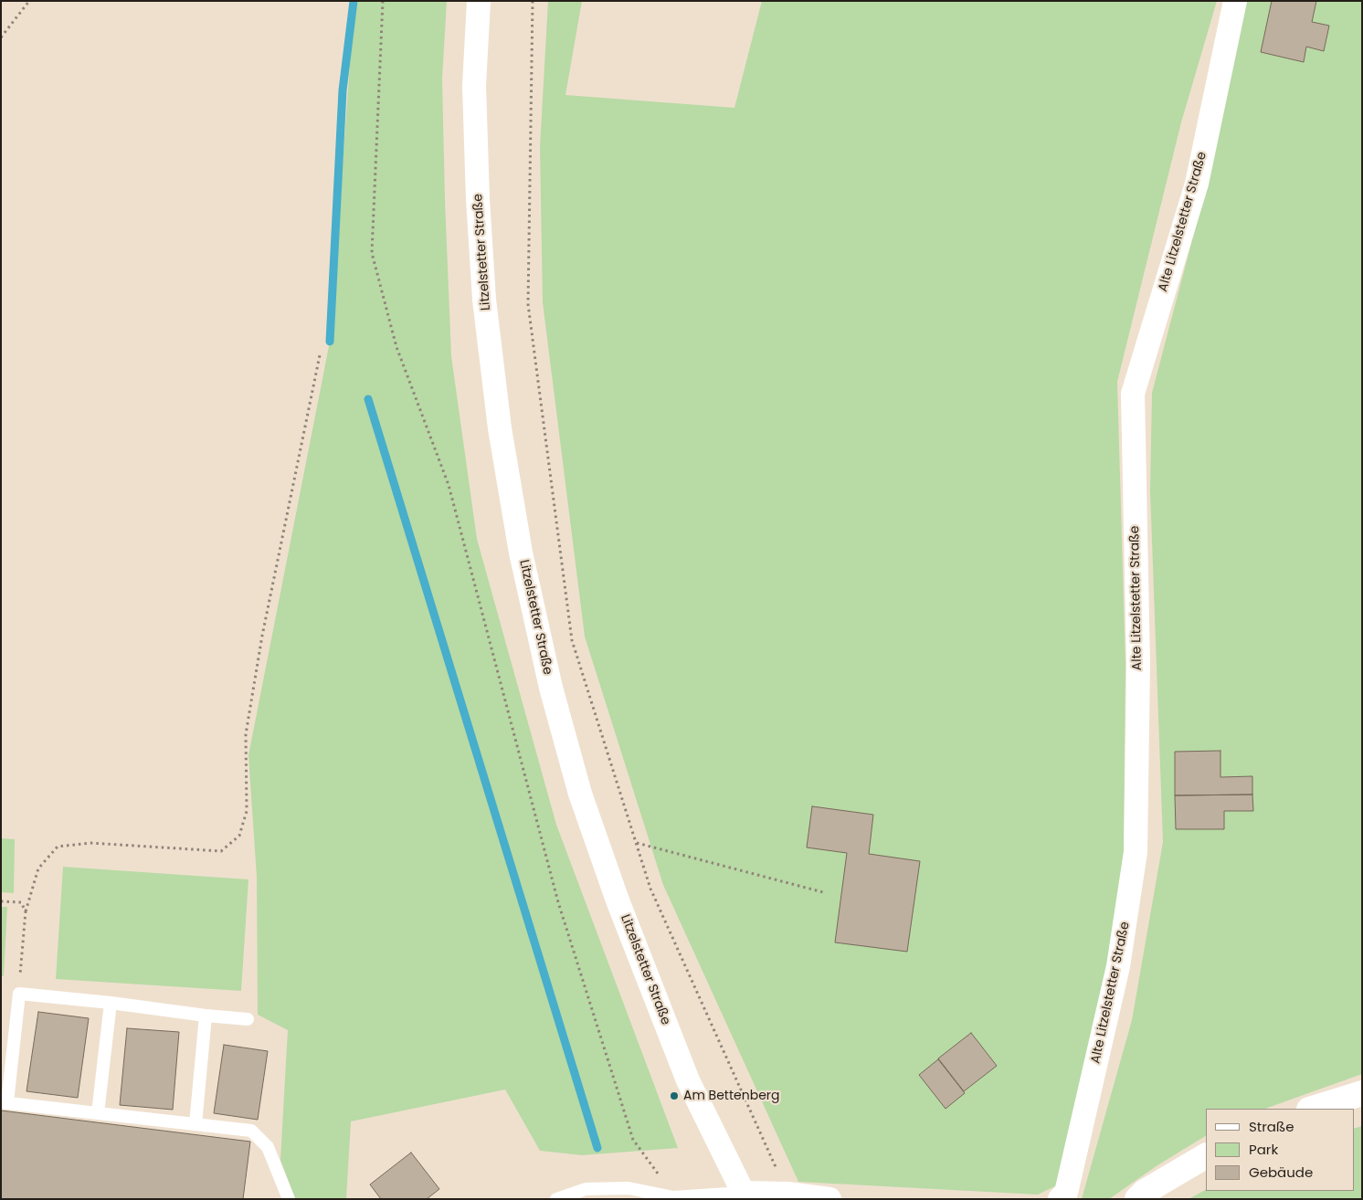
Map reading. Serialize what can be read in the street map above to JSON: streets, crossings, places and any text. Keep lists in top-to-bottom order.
{
  "streets": {
    "street": ["Alte Litzelstetter Straße", "Litzelstetter Straße"]
  },
  "places": ["Am Bettenberg"],
  "legend": ["Straße", "Park", "Gebäude"]
}
